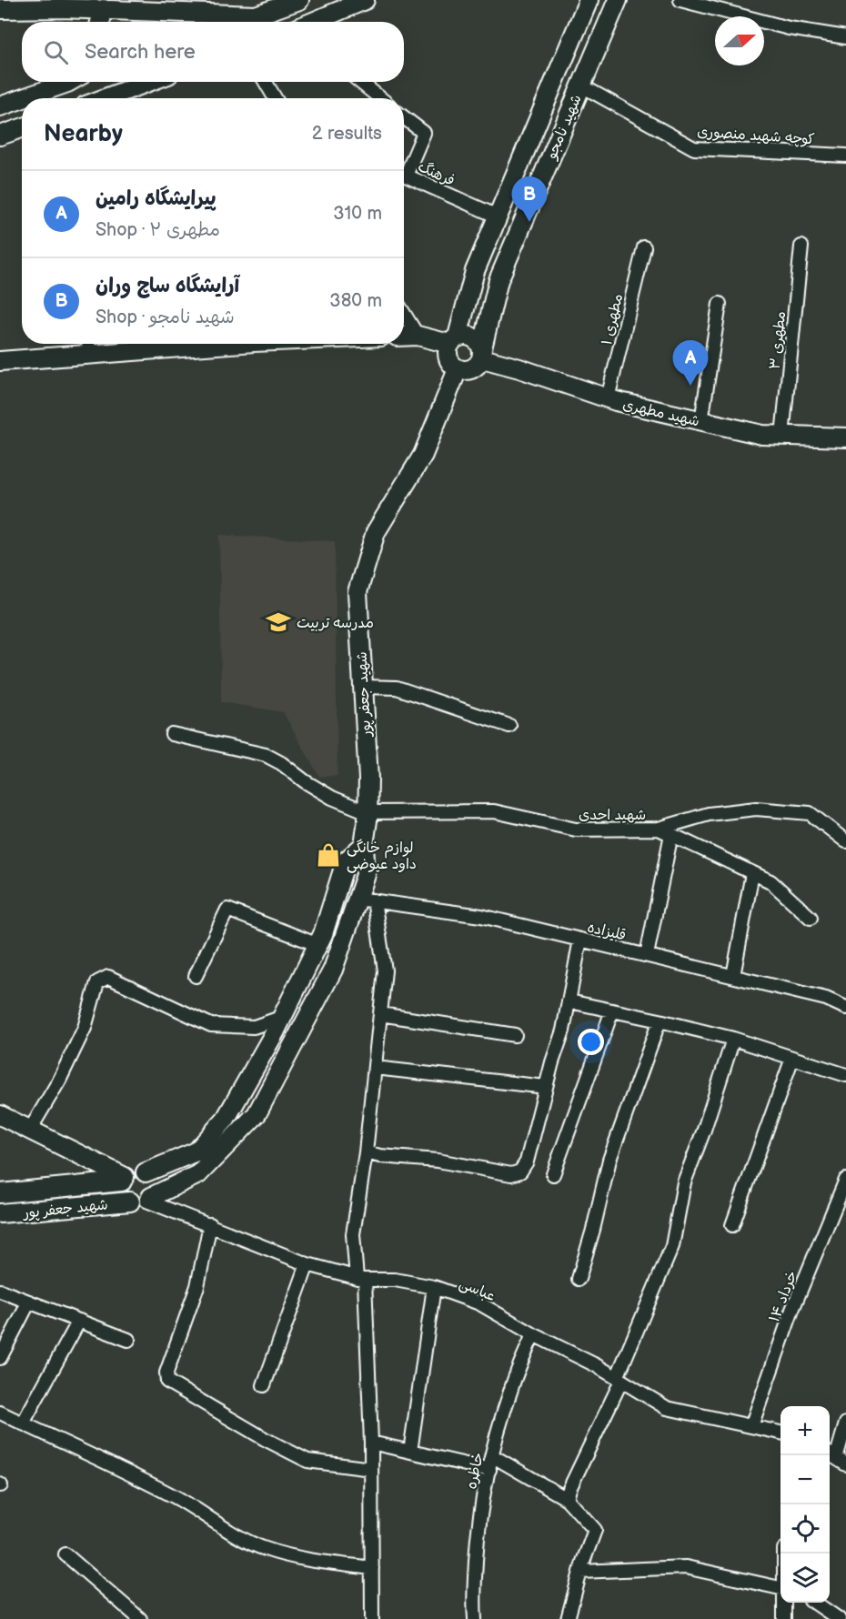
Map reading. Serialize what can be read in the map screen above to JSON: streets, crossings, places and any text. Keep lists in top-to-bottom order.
{
  "streets": {
    "street": [
      "شهید نامجو",
      "کوچه شهید منصوری",
      "فرهنگ",
      "مطهری ۱",
      "مطهری ۳",
      "شهید مطهری",
      "شهید جعفر پور",
      "شهید احدی",
      "قلیزاده",
      "عباسی",
      "۱۴ خرداد",
      "خاطره"
    ]
  },
  "crossings": [
    ["شهید نامجو", "کوچه شهید منصوری"],
    ["شهید نامجو", "فرهنگ"],
    ["شهید نامجو", "شهید مطهری"],
    ["شهید نامجو", "شهید جعفر پور"],
    ["مطهری ۱", "شهید مطهری"],
    ["مطهری ۳", "شهید مطهری"],
    ["شهید مطهری", "شهید جعفر پور"],
    ["شهید جعفر پور", "شهید احدی"],
    ["شهید جعفر پور", "قلیزاده"],
    ["شهید جعفر پور", "عباسی"],
    ["عباسی", "۱۴ خرداد"],
    ["عباسی", "خاطره"]
  ],
  "places": {
    "school or university": ["مدرسه تربیت"],
    "shop": ["لوازم خانگی داود عیوضی"]
  },
  "north": "right",
  "page": {
    "search": "Search here",
    "heading": ["Nearby", "2 results"],
    "list": [
      {
        "mark": "A",
        "name": "پیرایشگاه ‌رامین",
        "note": "Shop · مطهری ۲",
        "value": "310 m"
      },
      {
        "mark": "B",
        "name": "آرایشگاه ساچ وران",
        "note": "Shop · شهید نامجو",
        "value": "380 m"
      }
    ],
    "pins": ["B", "A"],
    "map_buttons": ["+", "−"]
  }
}
